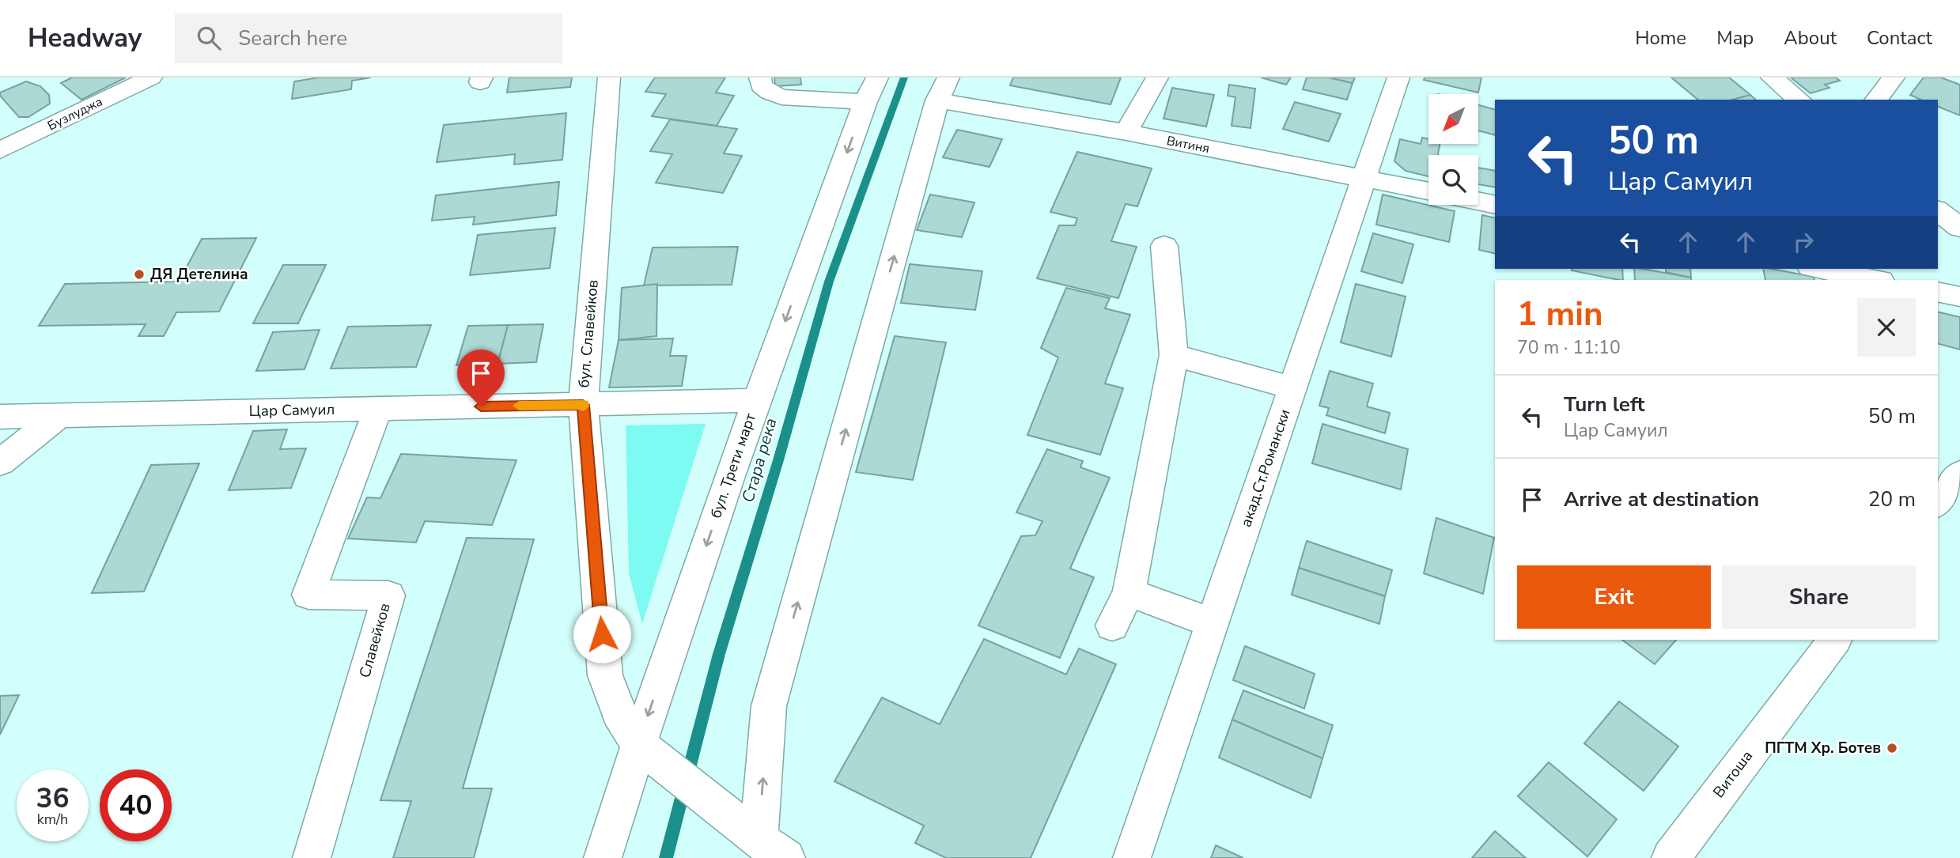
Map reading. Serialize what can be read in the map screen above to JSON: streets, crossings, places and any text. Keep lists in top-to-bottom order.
{
  "streets": {
    "street": [
      "Бузлуджа",
      "Витиня",
      "бул. Славейков",
      "Цар Самуил",
      "бул. Трети март",
      "акад.Ст.Романски",
      "Славейков",
      "Витоша"
    ]
  },
  "crossings": [
    ["Витиня", "акад.Ст.Романски"],
    ["бул. Славейков", "Цар Самуил"],
    ["бул. Славейков", "бул. Трети март"],
    ["Цар Самуил", "бул. Трети март"],
    ["Цар Самуил", "Славейков"]
  ],
  "water": ["Стара река"],
  "places": ["ДЯ Детелина", "ПГТМ Хр. Ботев"],
  "north": "bottom left",
  "page": {
    "header": "Headway",
    "search": "Search here",
    "nav": [
      "Home",
      "Map",
      "About",
      "Contact"
    ],
    "turn": ["50 m", "Цар Самуил"],
    "heading": ["1 min", "70 m · 11:10"],
    "list": [
      {
        "name": "Turn left",
        "note": "Цар Самуил",
        "value": "50 m"
      },
      {
        "name": "Arrive at destination",
        "value": "20 m"
      }
    ],
    "buttons": ["Exit", "Share"],
    "speed": "36 km/h",
    "limit": "40"
  }
}
